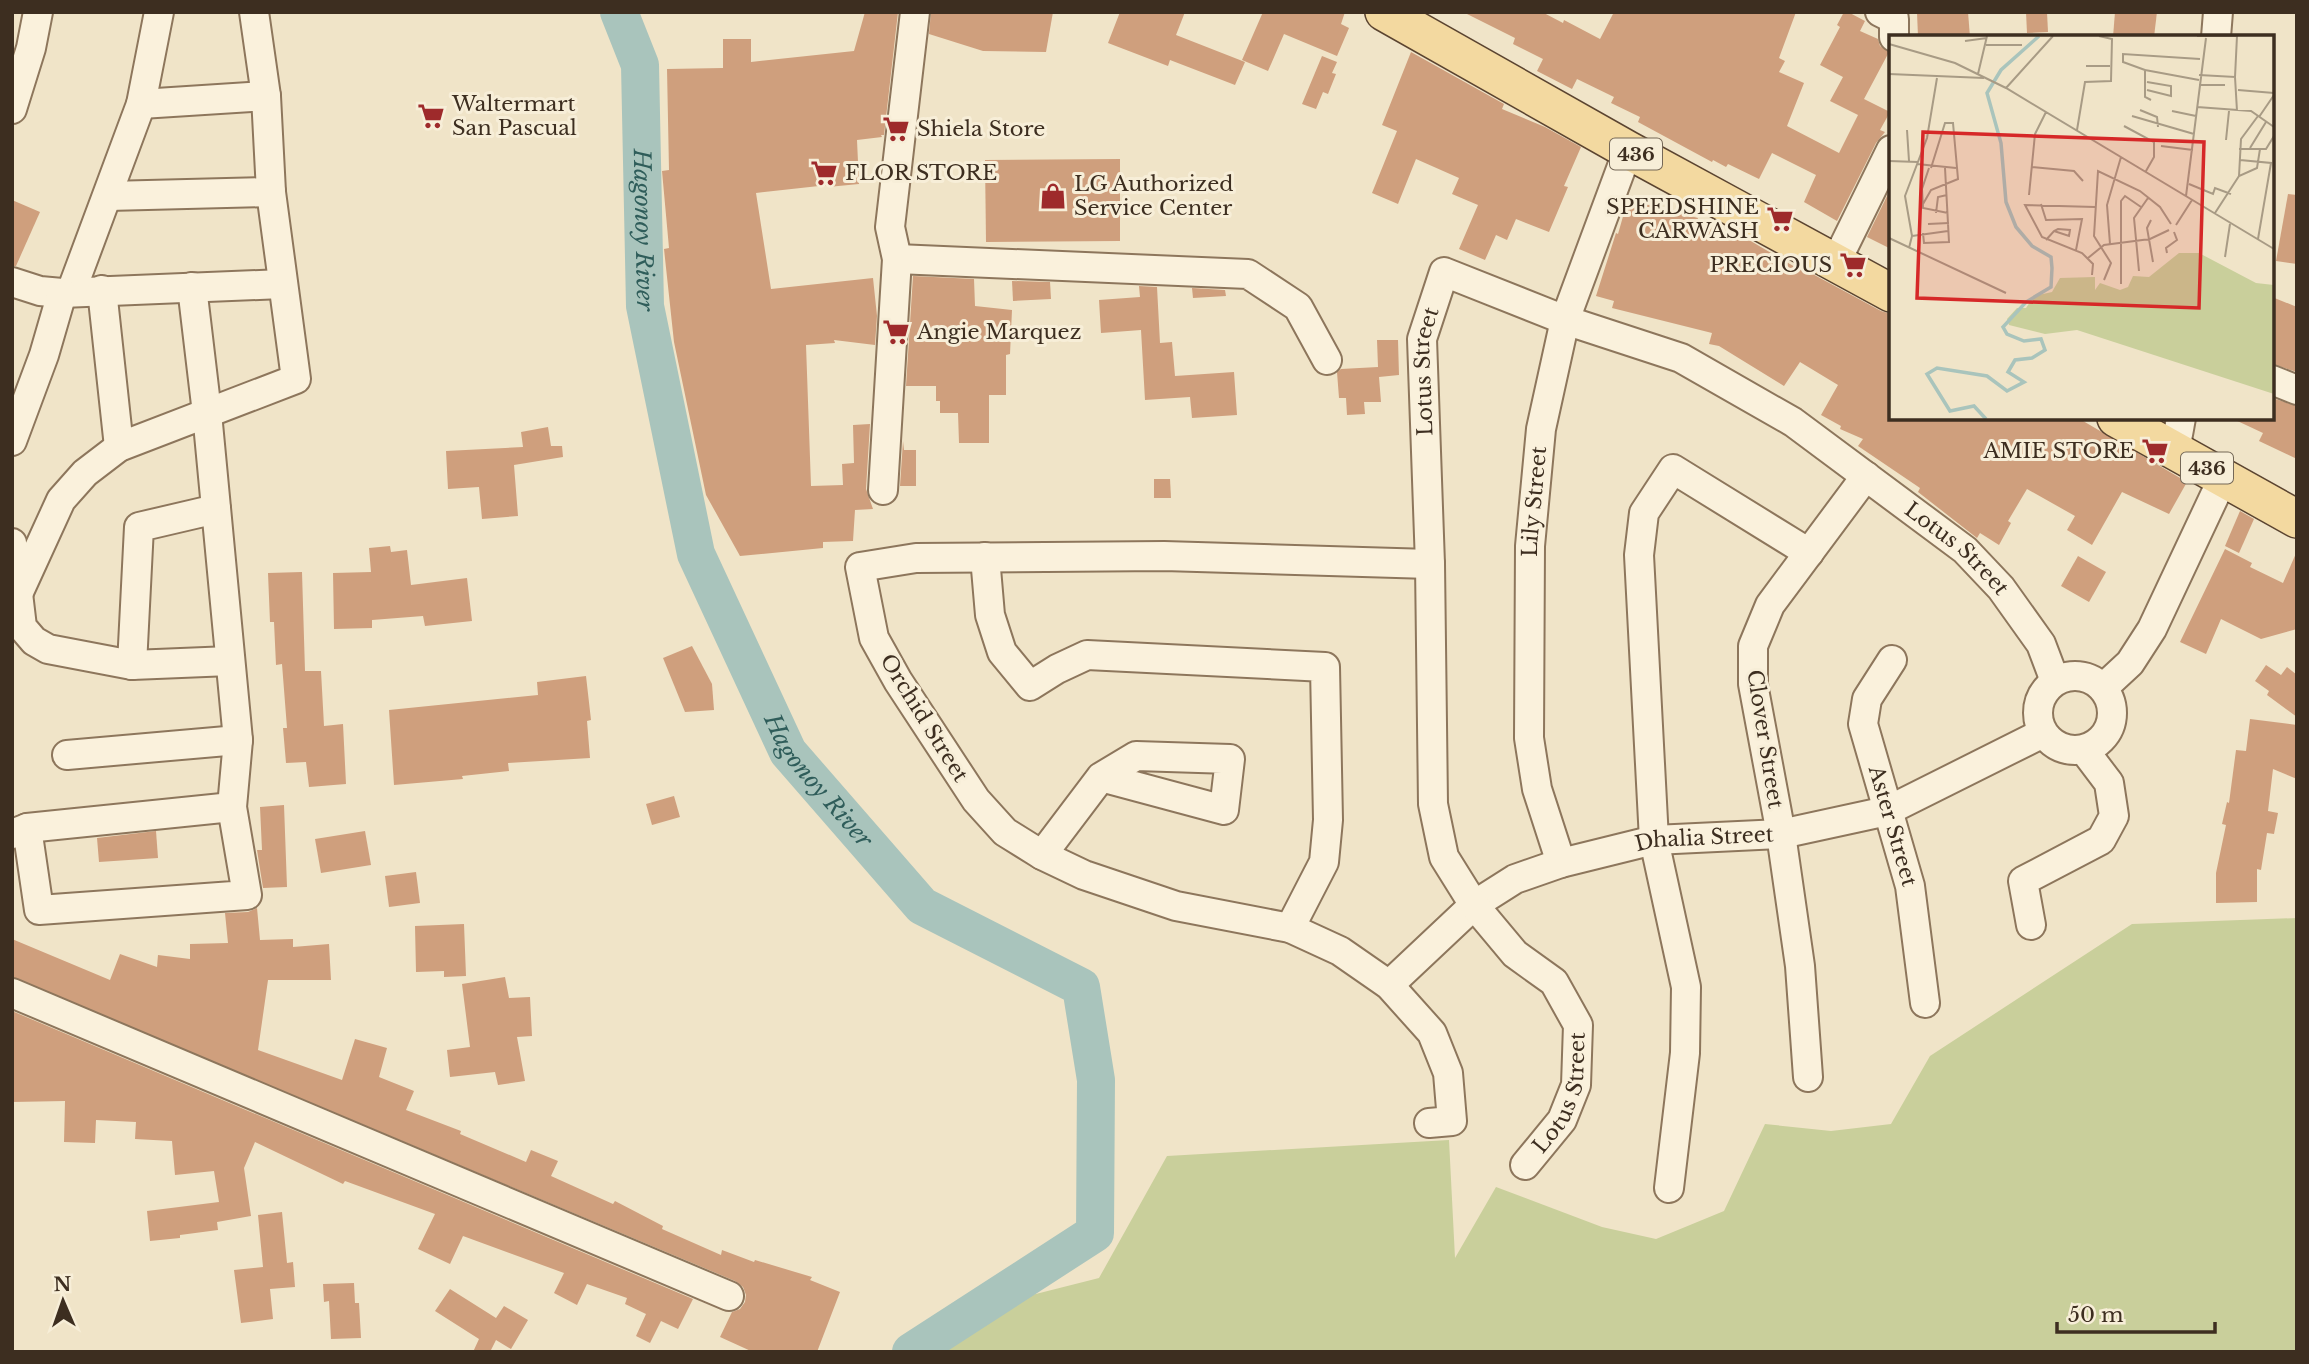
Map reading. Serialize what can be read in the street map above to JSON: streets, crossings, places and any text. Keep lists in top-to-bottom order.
{
  "streets": {
    "main road": ["436"],
    "street": [
      "Lotus Street",
      "Lily Street",
      "Orchid Street",
      "Clover Street",
      "Aster Street",
      "Dhalia Street"
    ]
  },
  "crossings": [
    ["436", "Lily Street"],
    ["Lotus Street", "Lily Street"],
    ["Lotus Street", "Orchid Street"],
    ["Lotus Street", "Clover Street"],
    ["Lotus Street", "Dhalia Street"],
    ["Lily Street", "Dhalia Street"],
    ["Orchid Street", "Dhalia Street"],
    ["Clover Street", "Dhalia Street"],
    ["Aster Street", "Dhalia Street"]
  ],
  "water": ["Hagonoy River"],
  "places": {
    "supermarket": [
      "Waltermart San Pascual",
      "Shiela Store",
      "FLOR STORE",
      "SPEEDSHINE CARWASH",
      "PRECIOUS",
      "Angie Marquez",
      "AMIE STORE"
    ],
    "shop": ["LG Authorized Service Center"]
  },
  "scale_bar": "50 m",
  "north": "top"
}
